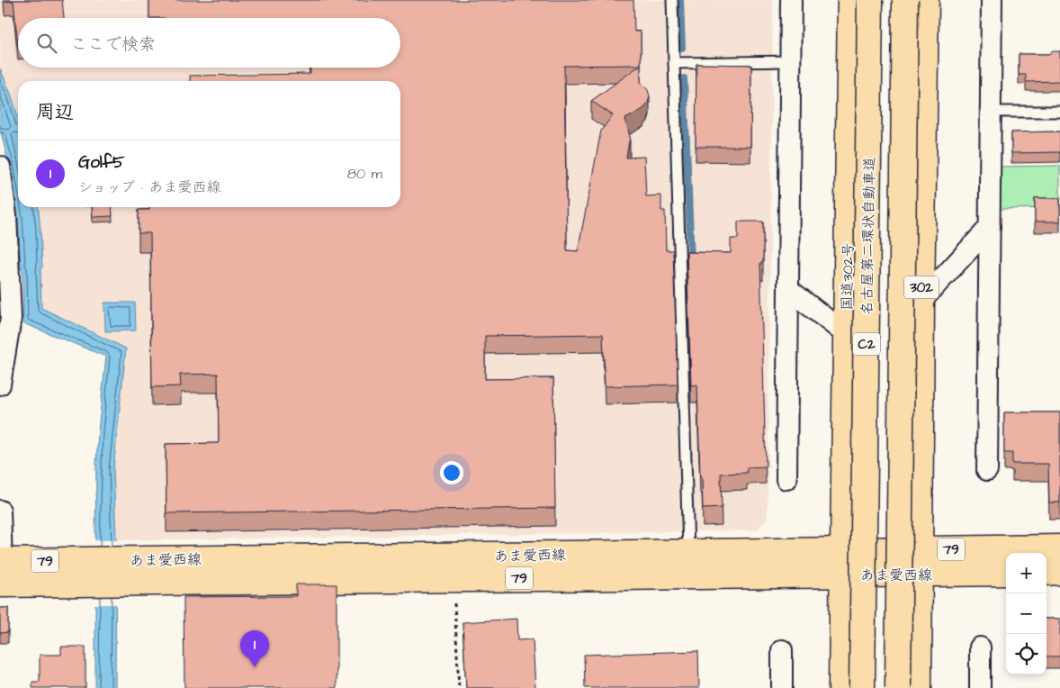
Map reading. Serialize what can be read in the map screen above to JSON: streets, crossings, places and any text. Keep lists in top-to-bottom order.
{
  "streets": {
    "main road": [
      "名古屋第二環状自動車道",
      "国道302号",
      "302",
      "C2",
      "79",
      "あま愛西線"
    ]
  },
  "crossings": [
    ["国道302号", "あま愛西線"],
    ["302", "あま愛西線"]
  ],
  "page": {
    "search": "ここで検索",
    "heading": "周辺",
    "list": [
      {
        "mark": "1",
        "name": "Golf5",
        "note": "ショップ · あま愛西線",
        "value": "80 m"
      }
    ],
    "map_buttons": ["+", "−"],
    "pins": "1"
  }
}
